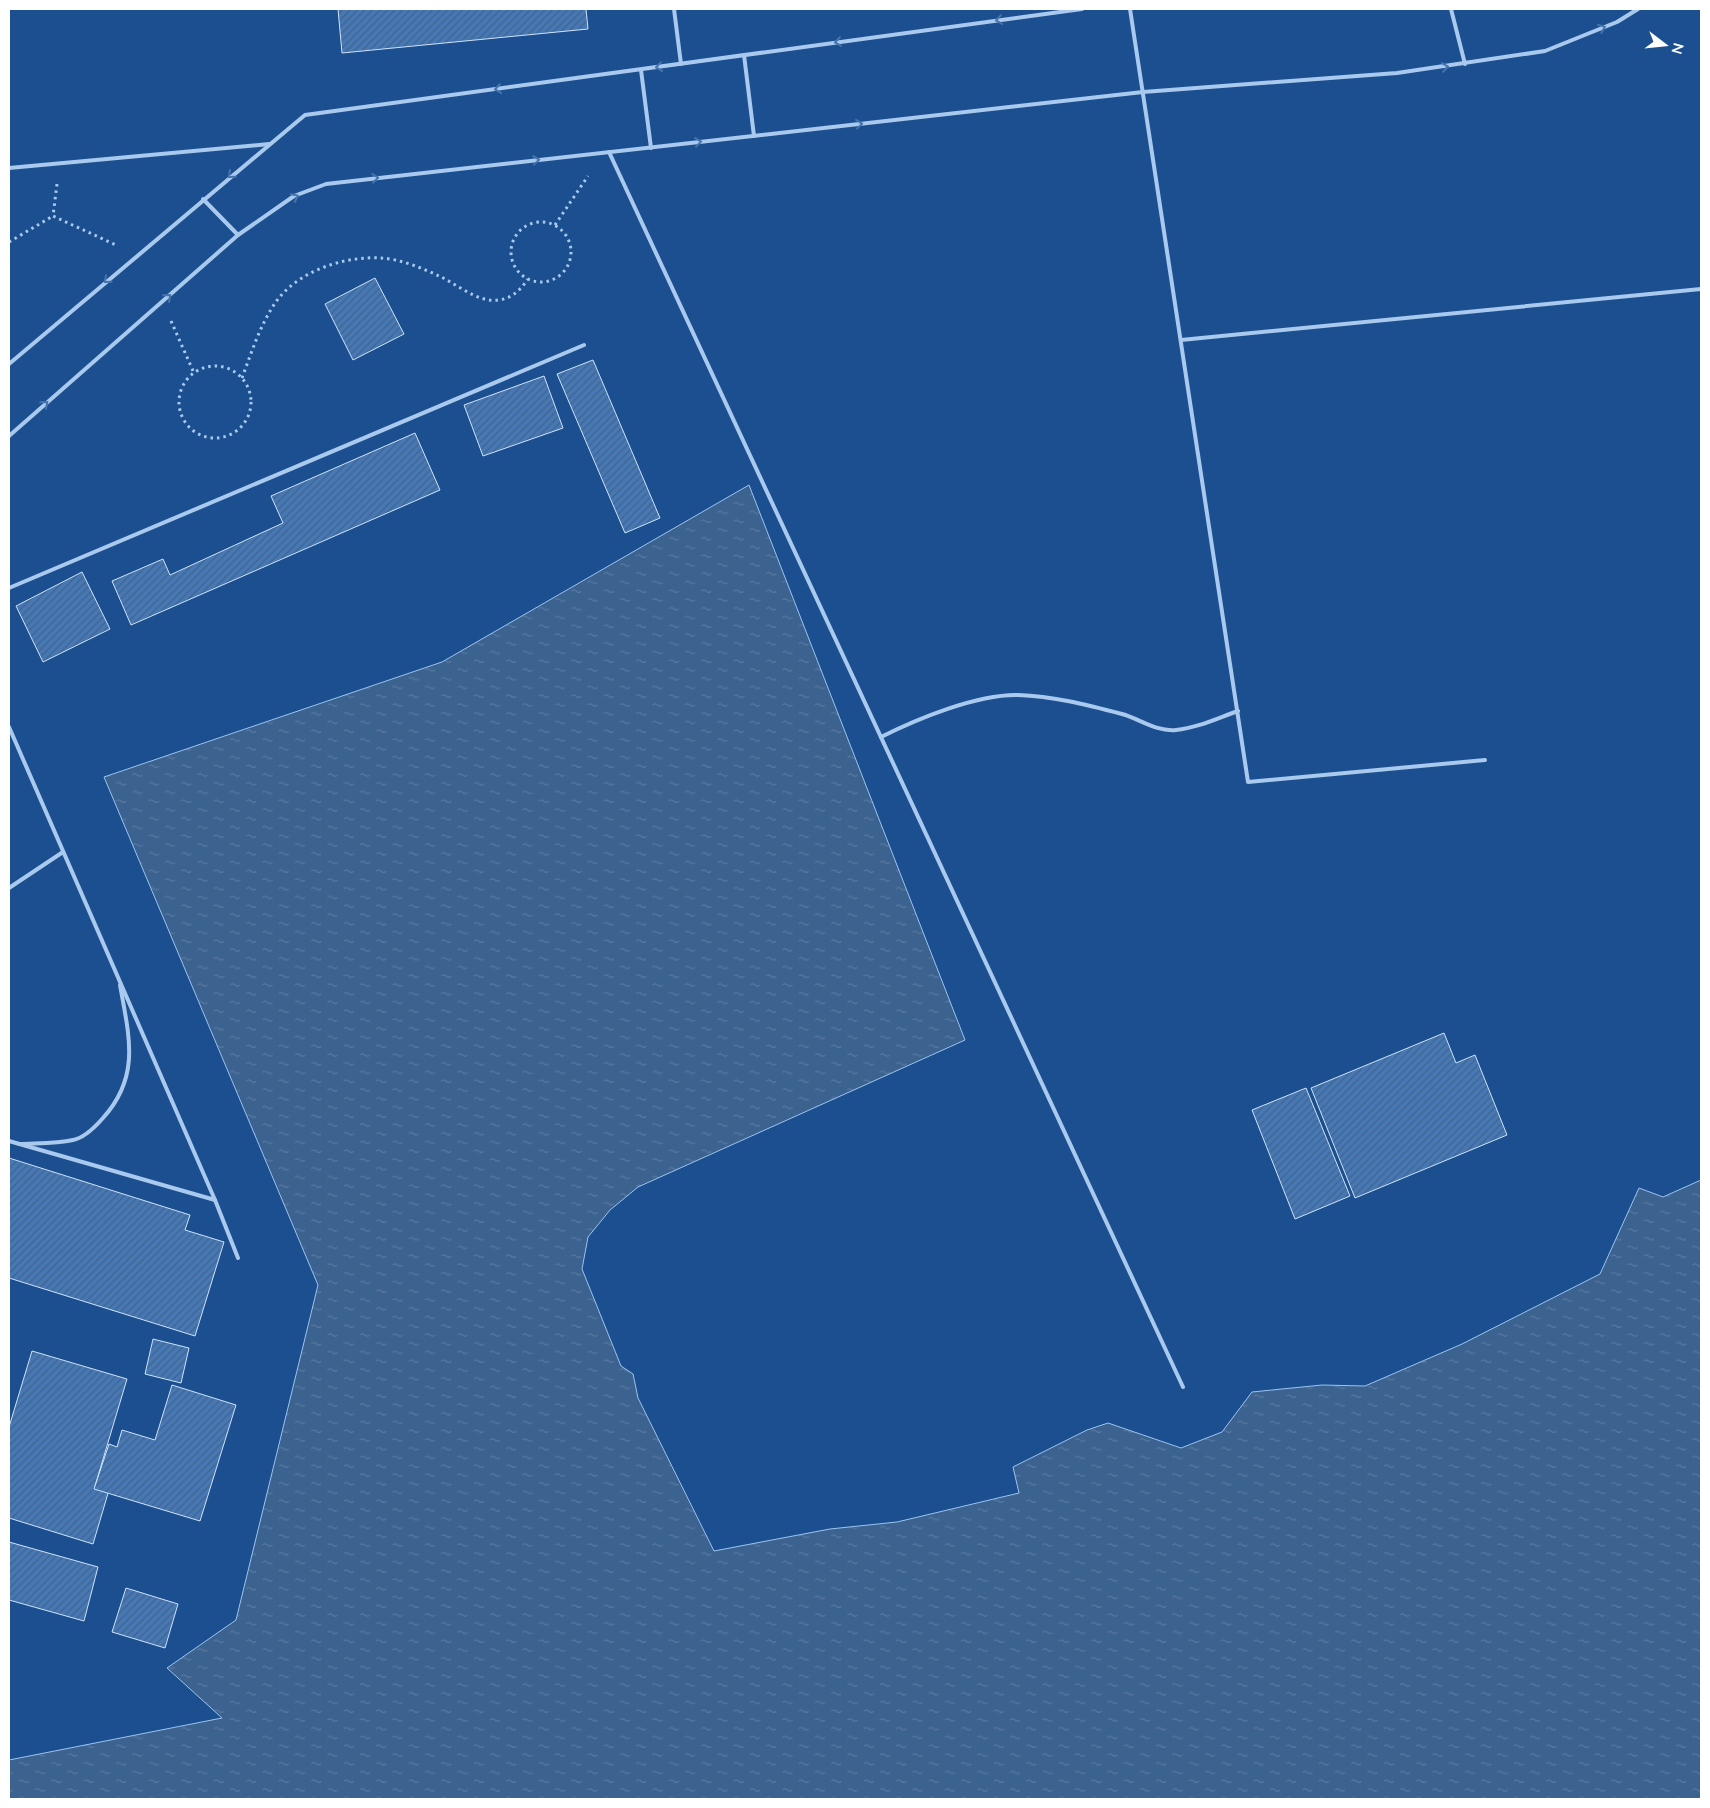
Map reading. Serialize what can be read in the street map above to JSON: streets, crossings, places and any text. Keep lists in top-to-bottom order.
{
  "north": "right"
}
